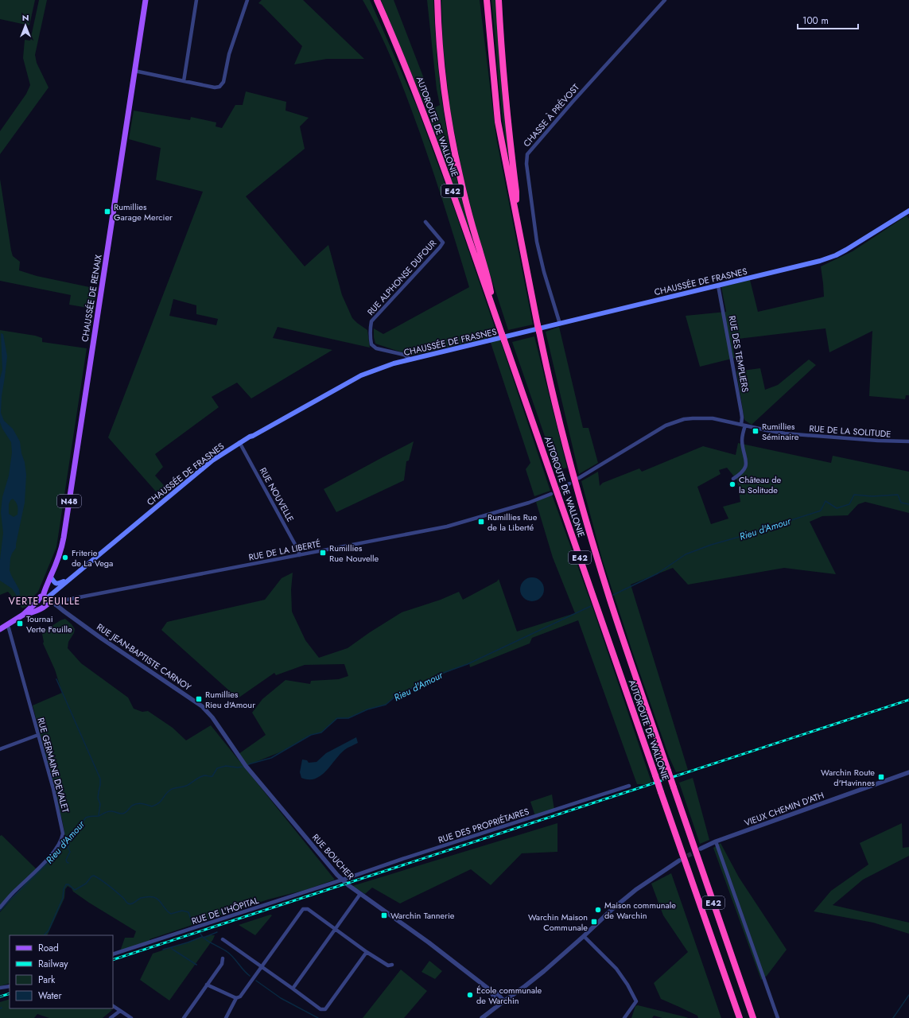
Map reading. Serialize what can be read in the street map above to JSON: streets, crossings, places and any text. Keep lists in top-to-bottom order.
{
  "streets": {
    "highway": ["AUTOROUTE DE WALLONIE", "E42"],
    "main road": ["CHAUSSÉE DE FRASNES", "CHAUSSÉE DE RENAIX", "N48"],
    "street": [
      "CHASSE À PRÉVOST",
      "RUE ALPHONSE DUFOUR",
      "RUE DES TEMPLIERS",
      "RUE DE LA SOLITUDE",
      "RUE NOUVELLE",
      "RUE DE LA LIBERTÉ",
      "RUE JEAN-BAPTISTE CARNOY",
      "RUE GERMAINE DEVALET",
      "VIEUX CHEMIN D'ATH",
      "RUE DES PROPRIÉTAIRES",
      "RUE BOUCHER",
      "RUE DE L'HÔPITAL"
    ]
  },
  "crossings": [
    ["CHASSE À PRÉVOST", "CHAUSSÉE DE FRASNES"],
    ["RUE ALPHONSE DUFOUR", "CHAUSSÉE DE FRASNES"],
    ["CHAUSSÉE DE FRASNES", "CHAUSSÉE DE RENAIX"],
    ["CHAUSSÉE DE FRASNES", "RUE DES TEMPLIERS"],
    ["CHAUSSÉE DE FRASNES", "RUE NOUVELLE"],
    ["CHAUSSÉE DE FRASNES", "N48"],
    ["CHAUSSÉE DE RENAIX", "N48"],
    ["RUE DES TEMPLIERS", "RUE DE LA SOLITUDE"],
    ["RUE NOUVELLE", "RUE DE LA LIBERTÉ"],
    ["N48", "RUE GERMAINE DEVALET"],
    ["RUE DE LA LIBERTÉ", "RUE JEAN-BAPTISTE CARNOY"],
    ["RUE JEAN-BAPTISTE CARNOY", "RUE BOUCHER"],
    ["RUE DES PROPRIÉTAIRES", "RUE BOUCHER"],
    ["RUE DES PROPRIÉTAIRES", "RUE DE L'HÔPITAL"],
    ["RUE BOUCHER", "RUE DE L'HÔPITAL"]
  ],
  "districts": ["VERTE FEUILLE"],
  "water": ["Rieu d'Amour"],
  "places": {
    "transit": [
      "Rumillies Garage Mercier",
      "Rumillies Séminaire",
      "Rumillies Rue de la Liberté",
      "Rumillies Rue Nouvelle",
      "Tournai Verte Feuille",
      "Rumillies Rieu d'Amour",
      "Warchin Route d'Havinnes",
      "Warchin Tannerie",
      "Warchin Maison Communale"
    ],
    "other": [
      "Château de la Solitude",
      "Friterie de La Vega",
      "Maison communale de Warchin",
      "École communale de Warchin"
    ]
  },
  "legend": [
    "Road",
    "Railway",
    "Park",
    "Water"
  ],
  "scale_bar": "100 m",
  "north": "top"
}
